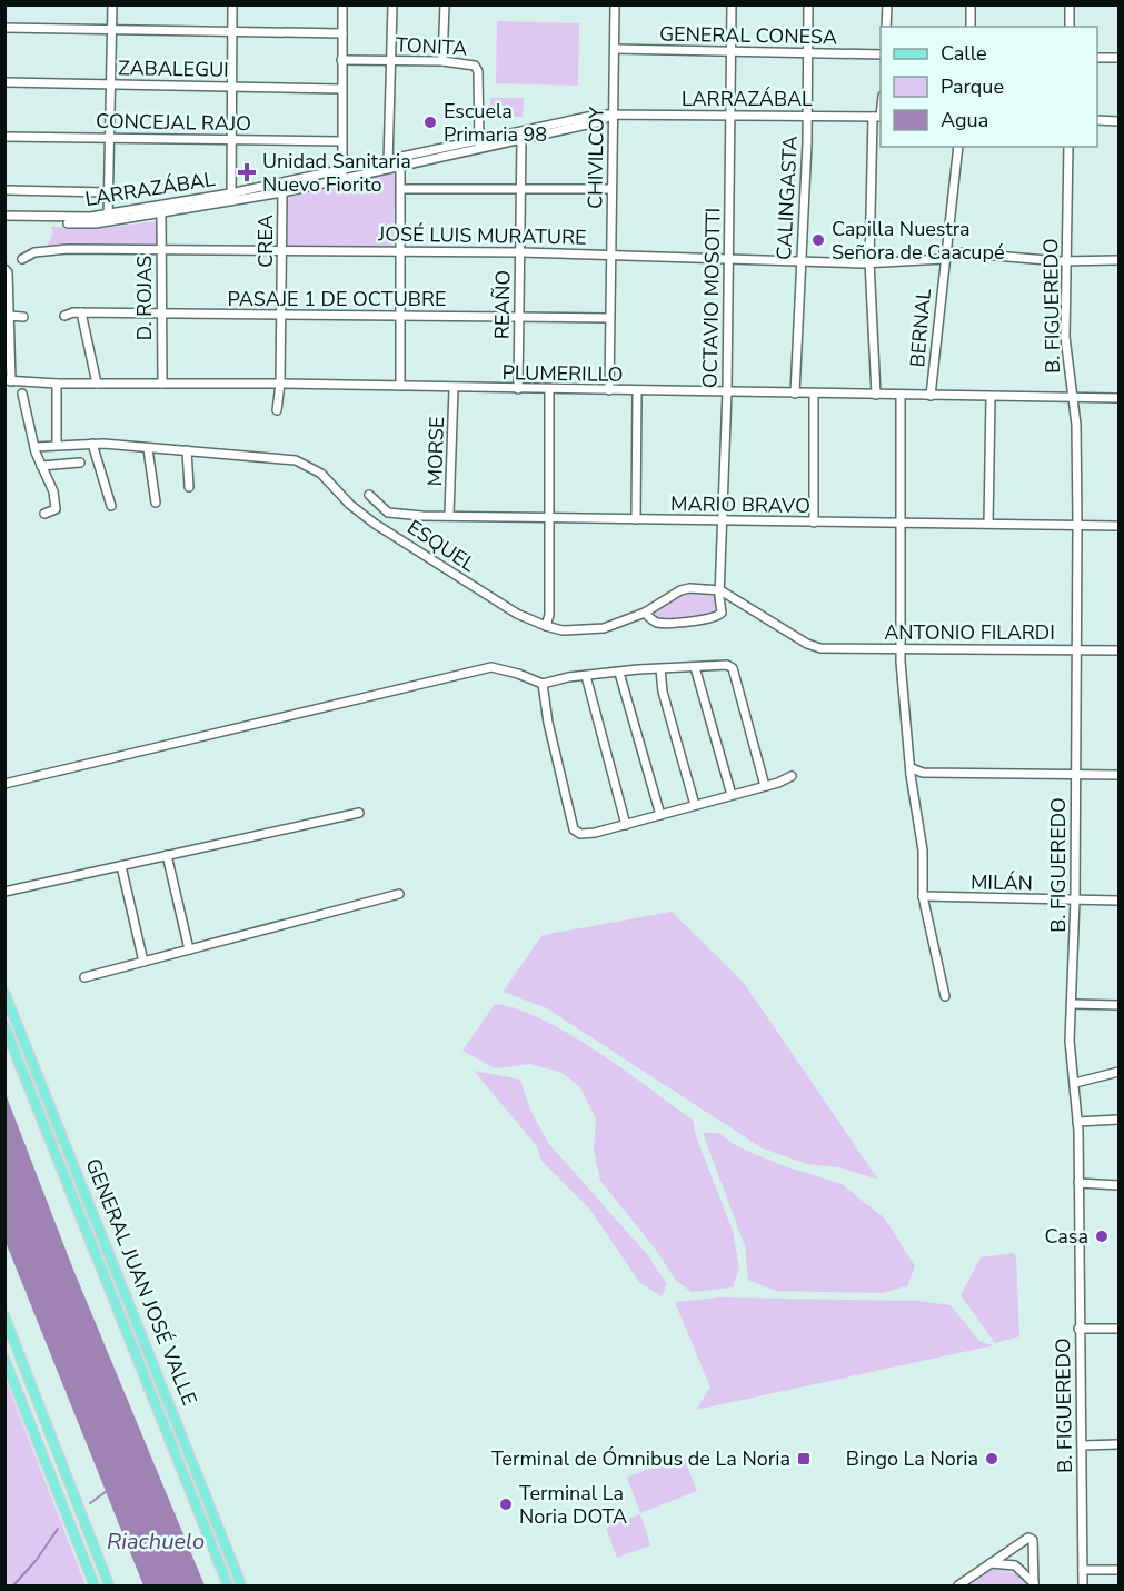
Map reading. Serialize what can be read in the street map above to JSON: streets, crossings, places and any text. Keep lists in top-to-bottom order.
{
  "streets": {
    "main road": ["GENERAL JUAN JOSÉ VALLE"],
    "street": [
      "GENERAL CONESA",
      "TONITA",
      "ZABALEGUI",
      "LARRAZÁBAL",
      "CONCEJAL RAJO",
      "CHIVILCOY",
      "CALINGASTA",
      "JOSÉ LUIS MURATURE",
      "CREA",
      "D. ROJAS",
      "OCTAVIO MOSOTTI",
      "PASAJE 1 DE OCTUBRE",
      "REAÑO",
      "B. FIGUEREDO",
      "BERNAL",
      "PLUMERILLO",
      "MORSE",
      "MARIO BRAVO",
      "ESQUEL",
      "ANTONIO FILARDI",
      "MILÁN"
    ]
  },
  "crossings": [
    ["GENERAL CONESA", "CHIVILCOY"],
    ["GENERAL CONESA", "CALINGASTA"],
    ["GENERAL CONESA", "OCTAVIO MOSOTTI"],
    ["TONITA", "LARRAZÁBAL"],
    ["LARRAZÁBAL", "CHIVILCOY"],
    ["LARRAZÁBAL", "CALINGASTA"],
    ["LARRAZÁBAL", "CREA"],
    ["LARRAZÁBAL", "D. ROJAS"],
    ["LARRAZÁBAL", "OCTAVIO MOSOTTI"],
    ["LARRAZÁBAL", "REAÑO"],
    ["CHIVILCOY", "JOSÉ LUIS MURATURE"],
    ["CHIVILCOY", "PASAJE 1 DE OCTUBRE"],
    ["CHIVILCOY", "PLUMERILLO"],
    ["CALINGASTA", "JOSÉ LUIS MURATURE"],
    ["CALINGASTA", "PLUMERILLO"],
    ["JOSÉ LUIS MURATURE", "CREA"],
    ["JOSÉ LUIS MURATURE", "D. ROJAS"],
    ["JOSÉ LUIS MURATURE", "OCTAVIO MOSOTTI"],
    ["JOSÉ LUIS MURATURE", "REAÑO"],
    ["JOSÉ LUIS MURATURE", "B. FIGUEREDO"],
    ["JOSÉ LUIS MURATURE", "BERNAL"],
    ["CREA", "PASAJE 1 DE OCTUBRE"],
    ["CREA", "PLUMERILLO"],
    ["D. ROJAS", "PASAJE 1 DE OCTUBRE"],
    ["D. ROJAS", "PLUMERILLO"],
    ["OCTAVIO MOSOTTI", "PLUMERILLO"],
    ["OCTAVIO MOSOTTI", "MARIO BRAVO"],
    ["OCTAVIO MOSOTTI", "ESQUEL"],
    ["PASAJE 1 DE OCTUBRE", "REAÑO"],
    ["REAÑO", "PLUMERILLO"],
    ["B. FIGUEREDO", "PLUMERILLO"],
    ["B. FIGUEREDO", "MARIO BRAVO"],
    ["B. FIGUEREDO", "ANTONIO FILARDI"],
    ["B. FIGUEREDO", "MILÁN"],
    ["BERNAL", "PLUMERILLO"],
    ["PLUMERILLO", "MORSE"],
    ["MORSE", "MARIO BRAVO"],
    ["ESQUEL", "ANTONIO FILARDI"]
  ],
  "water": ["Riachuelo"],
  "places": {
    "other": [
      "Escuela Primaria 98",
      "Capilla Nuestra Señora de Caacupé",
      "Casa",
      "Bingo La Noria",
      "Terminal La Noria DOTA"
    ],
    "health": ["Unidad Sanitaria Nuevo Fiorito"],
    "transit": ["Terminal de Ómnibus de La Noria"]
  },
  "legend": ["Calle", "Parque", "Agua"]
}
